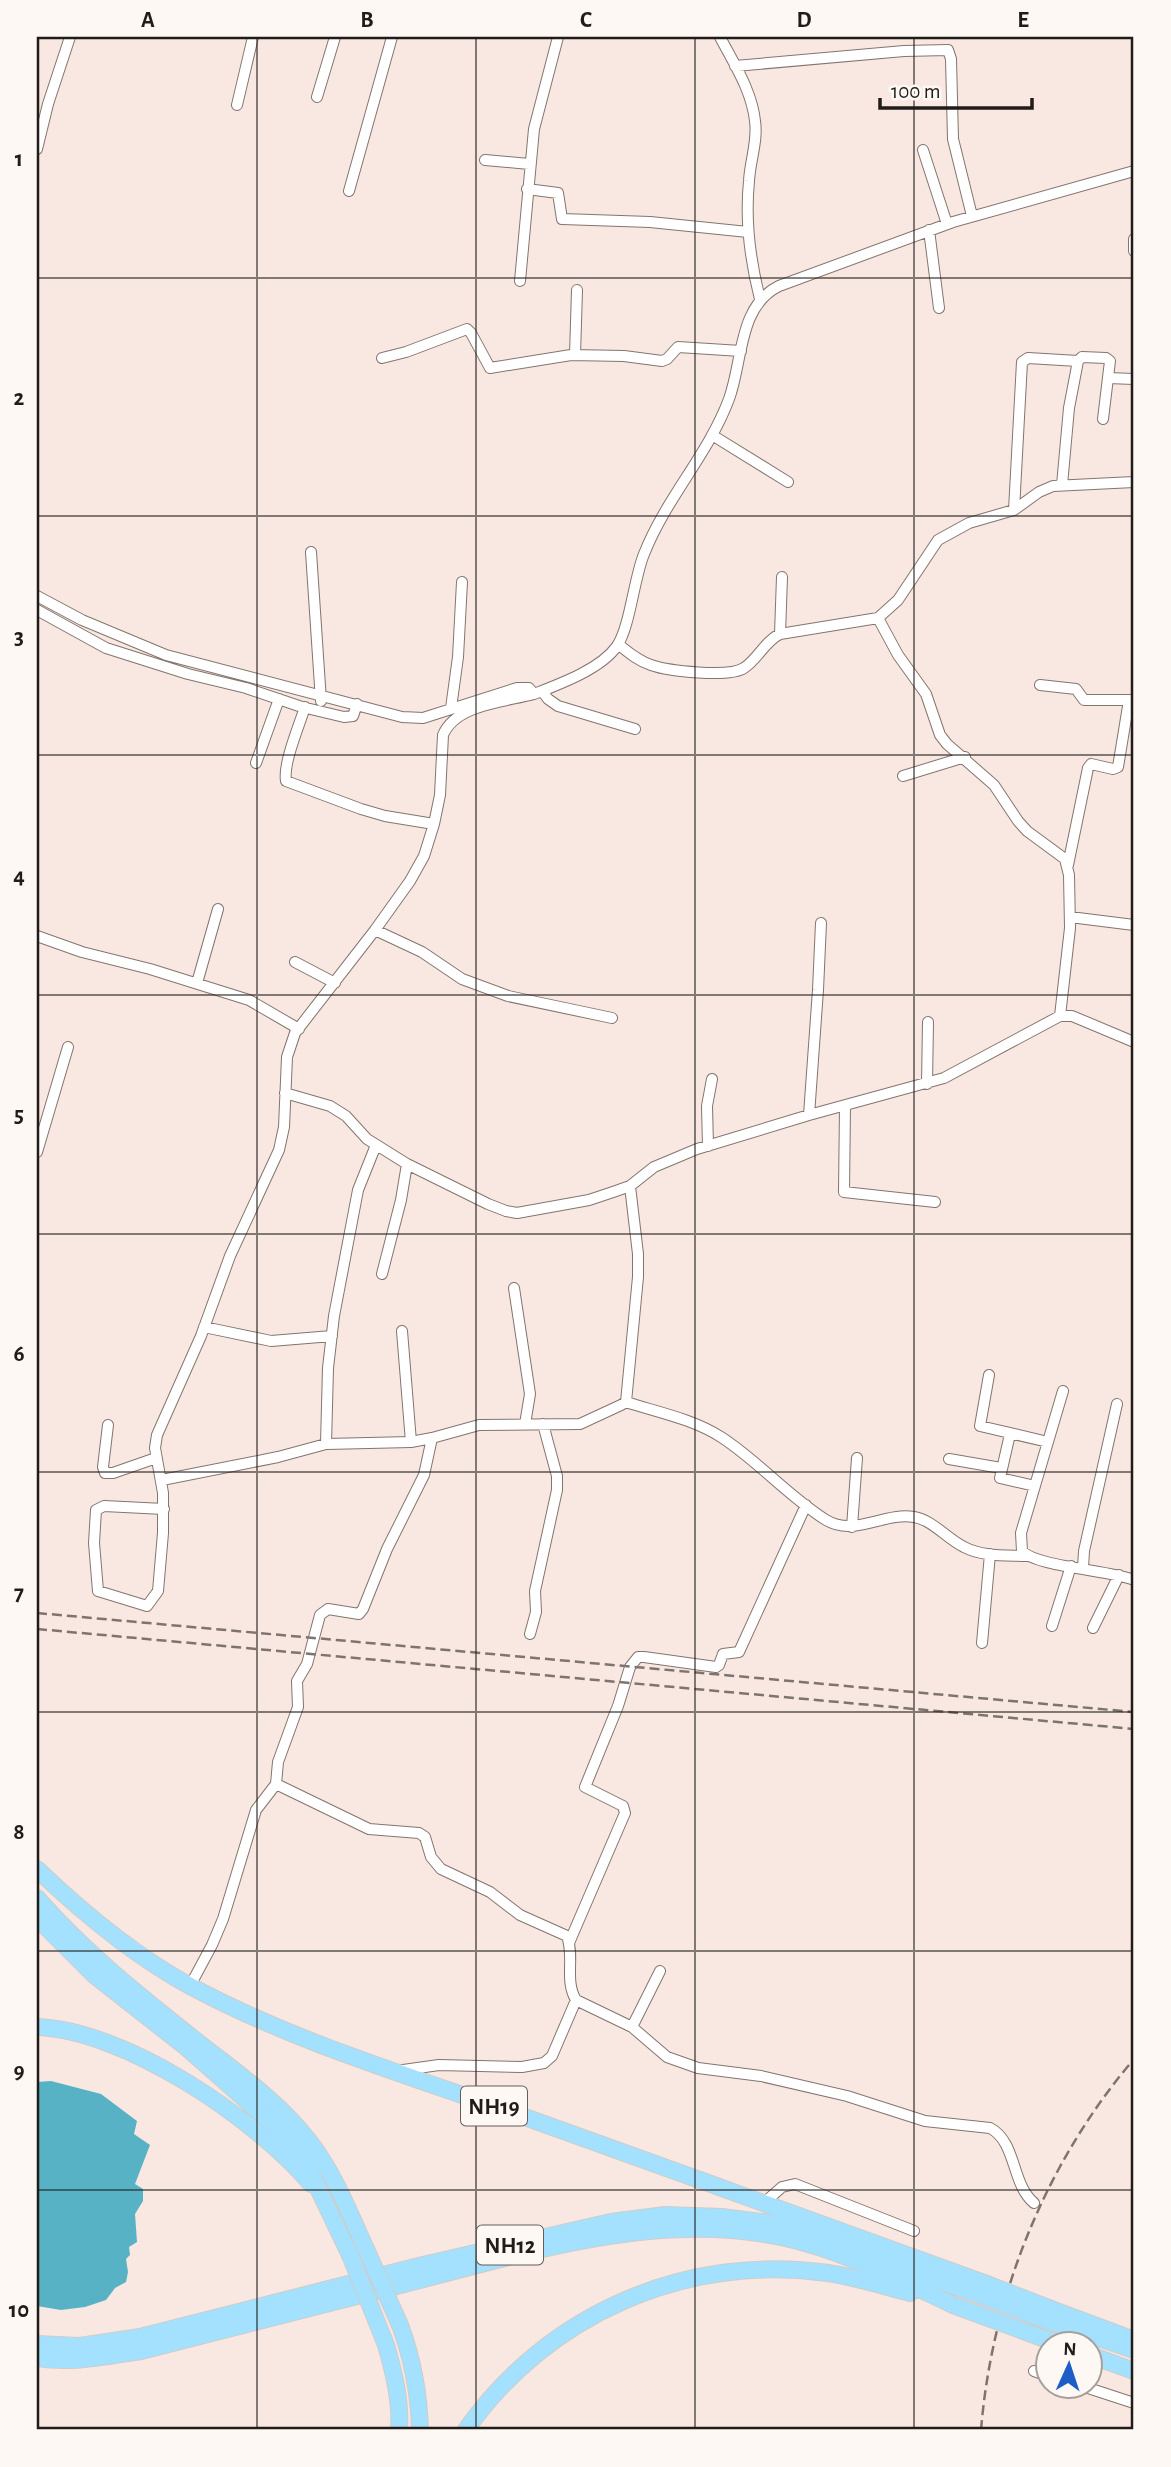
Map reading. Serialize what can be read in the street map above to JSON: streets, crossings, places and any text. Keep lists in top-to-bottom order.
{
  "streets": {
    "highway": ["NH19", "NH12"]
  },
  "crossings": [
    ["NH19", "NH12"]
  ],
  "scale_bar": "100 m",
  "north": "top",
  "grid": {
    "columns": [
      "A",
      "B",
      "C",
      "D",
      "E"
    ],
    "rows": [
      "1",
      "2",
      "3",
      "4",
      "5",
      "6",
      "7",
      "8",
      "9",
      "10"
    ]
  }
}
